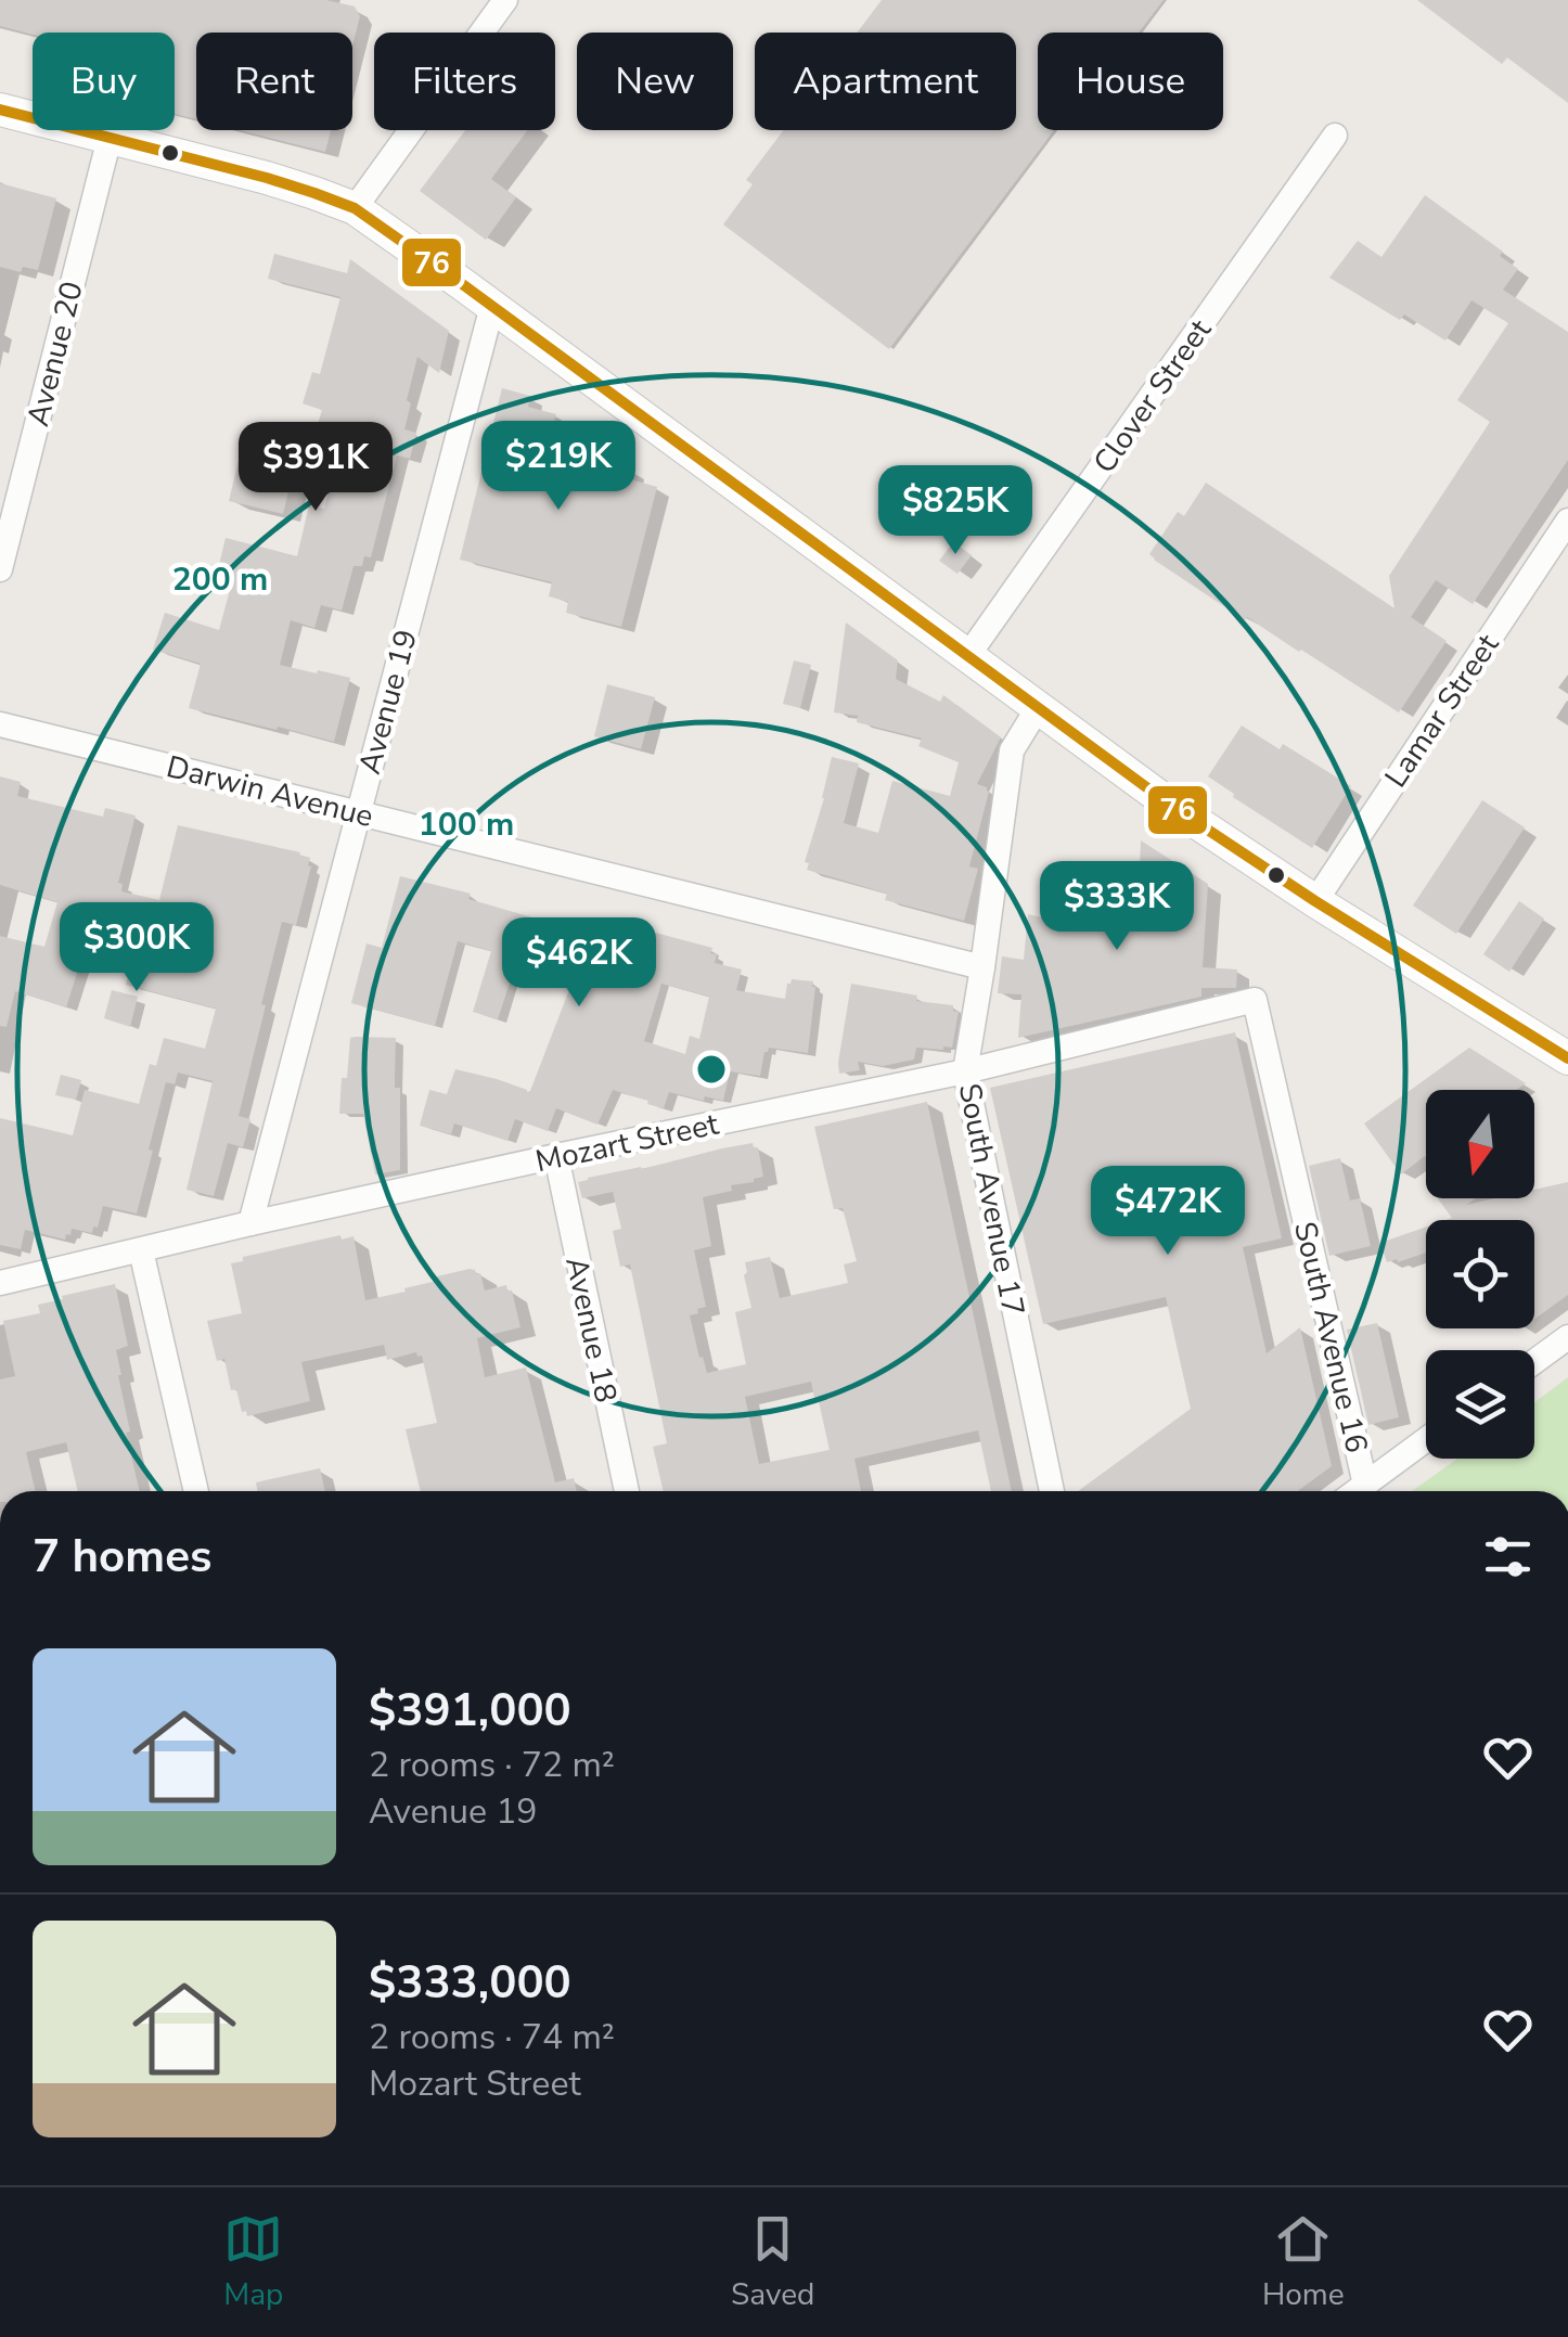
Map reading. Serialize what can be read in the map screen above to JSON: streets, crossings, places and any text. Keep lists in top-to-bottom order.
{
  "streets": {
    "street": [
      "Avenue 20",
      "Clover Street",
      "Avenue 19",
      "Lamar Street",
      "Darwin Avenue",
      "Mozart Street",
      "South Avenue 17",
      "Avenue 18",
      "South Avenue 16"
    ]
  },
  "crossings": [
    ["Avenue 19", "Darwin Avenue"],
    ["Avenue 19", "Mozart Street"],
    ["Darwin Avenue", "South Avenue 17"],
    ["Mozart Street", "South Avenue 17"],
    ["Mozart Street", "Avenue 18"],
    ["Mozart Street", "South Avenue 16"]
  ],
  "lines": ["transit line 76"],
  "north": "bottom",
  "page": {
    "chip": [
      "Buy",
      "Rent",
      "Filters",
      "New",
      "Apartment",
      "House"
    ],
    "price": [
      "$219K",
      "$391K",
      "$825K",
      "$333K",
      "$300K",
      "$462K",
      "$472K"
    ],
    "heading": "7 homes",
    "list": [
      {
        "name": "$391,000",
        "note": "2 rooms · 72 m² · Avenue 19"
      },
      {
        "name": "$333,000",
        "note": "2 rooms · 74 m² · Mozart Street"
      }
    ],
    "tabs": ["Map", "Saved", "Home"]
  },
  "rings": ["200 m", "100 m"]
}
